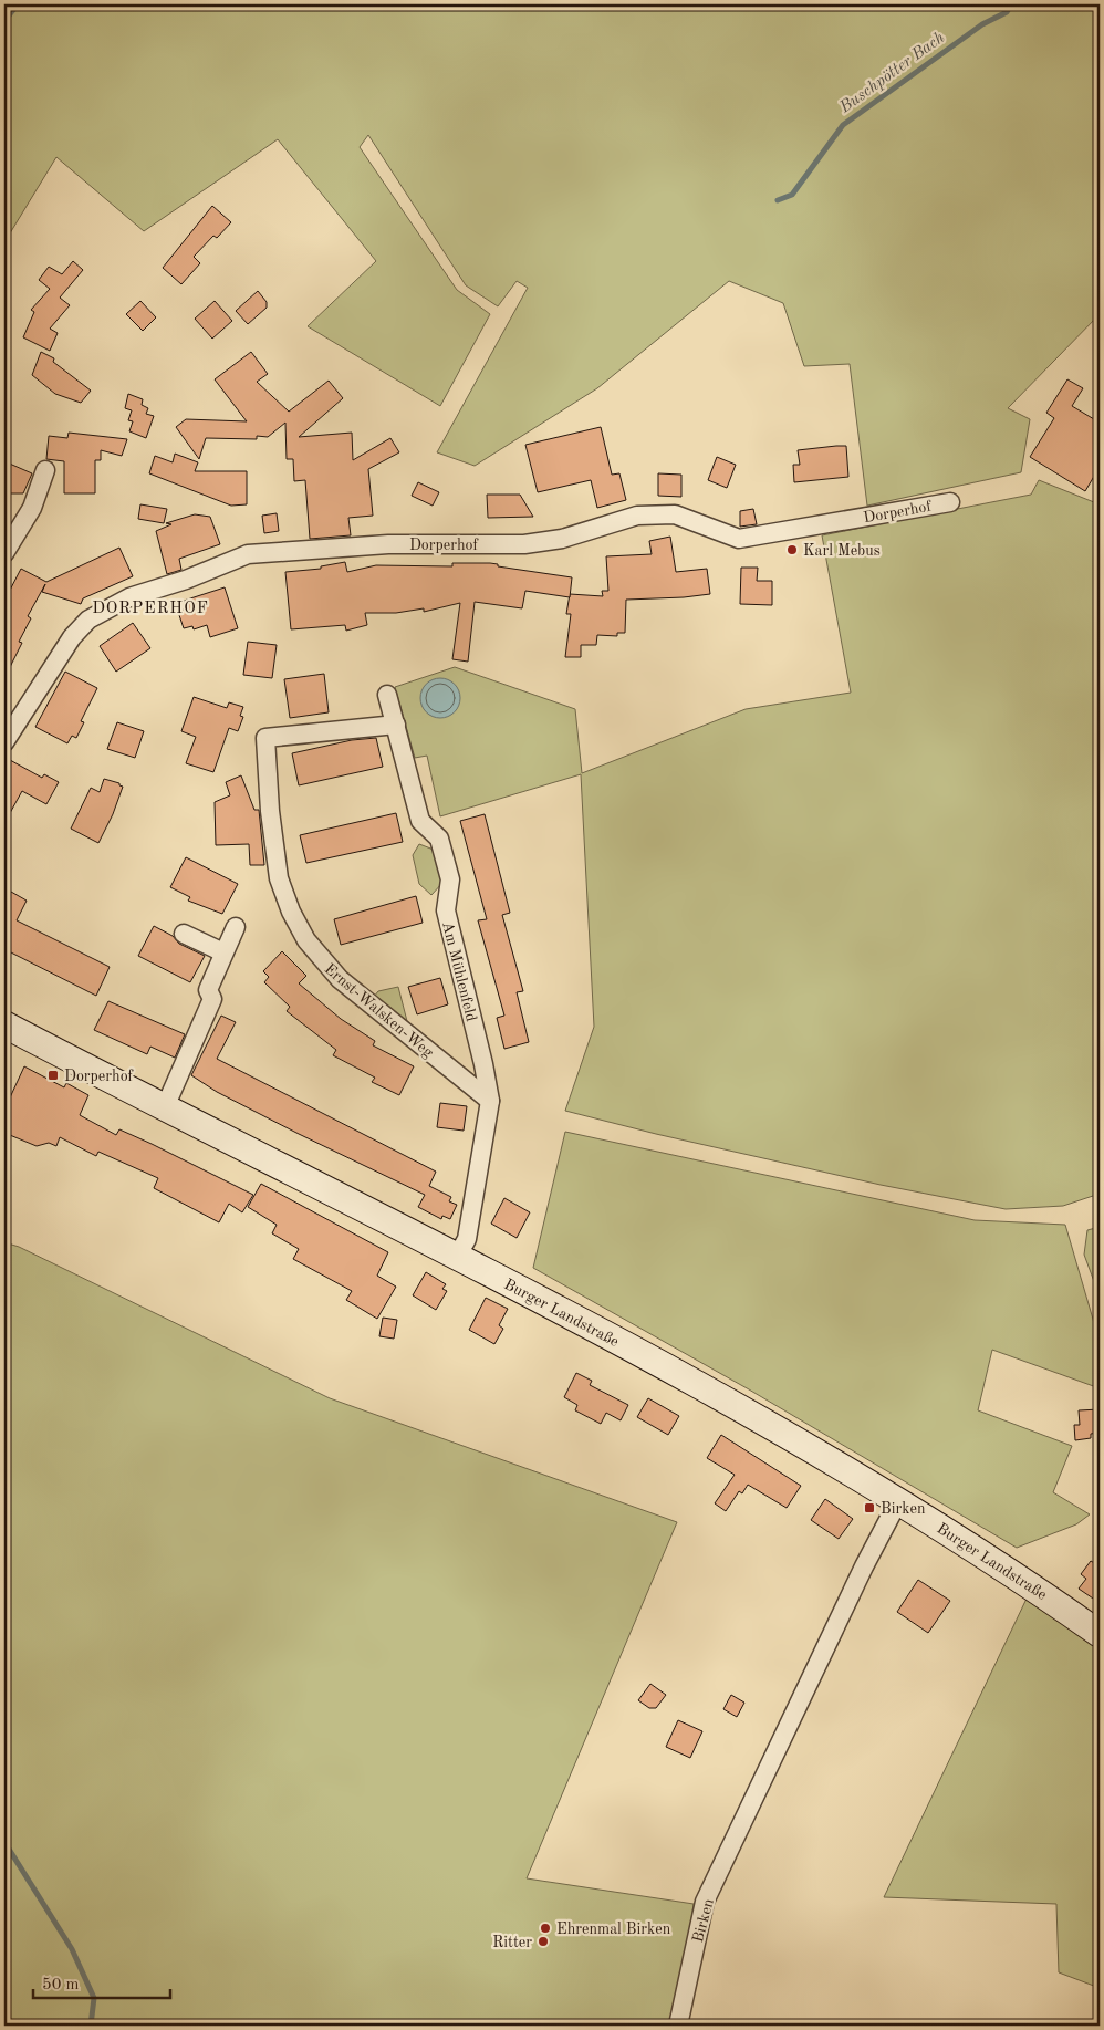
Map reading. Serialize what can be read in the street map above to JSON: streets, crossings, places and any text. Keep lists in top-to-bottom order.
{
  "streets": {
    "main road": ["Burger Landstraße"],
    "street": [
      "Dorperhof",
      "Am Mühlenfeld",
      "Ernst-Walsken-Weg",
      "Birken"
    ]
  },
  "crossings": [
    ["Am Mühlenfeld", "Ernst-Walsken-Weg"],
    ["Am Mühlenfeld", "Burger Landstraße"],
    ["Burger Landstraße", "Birken"]
  ],
  "districts": ["DORPERHOF"],
  "water": ["Buschpötter Bach"],
  "places": {
    "other": ["Karl Mebus", "Ehrenmal Birken", "Ritter"],
    "transit": ["Dorperhof", "Birken"]
  },
  "scale_bar": "50 m"
}
